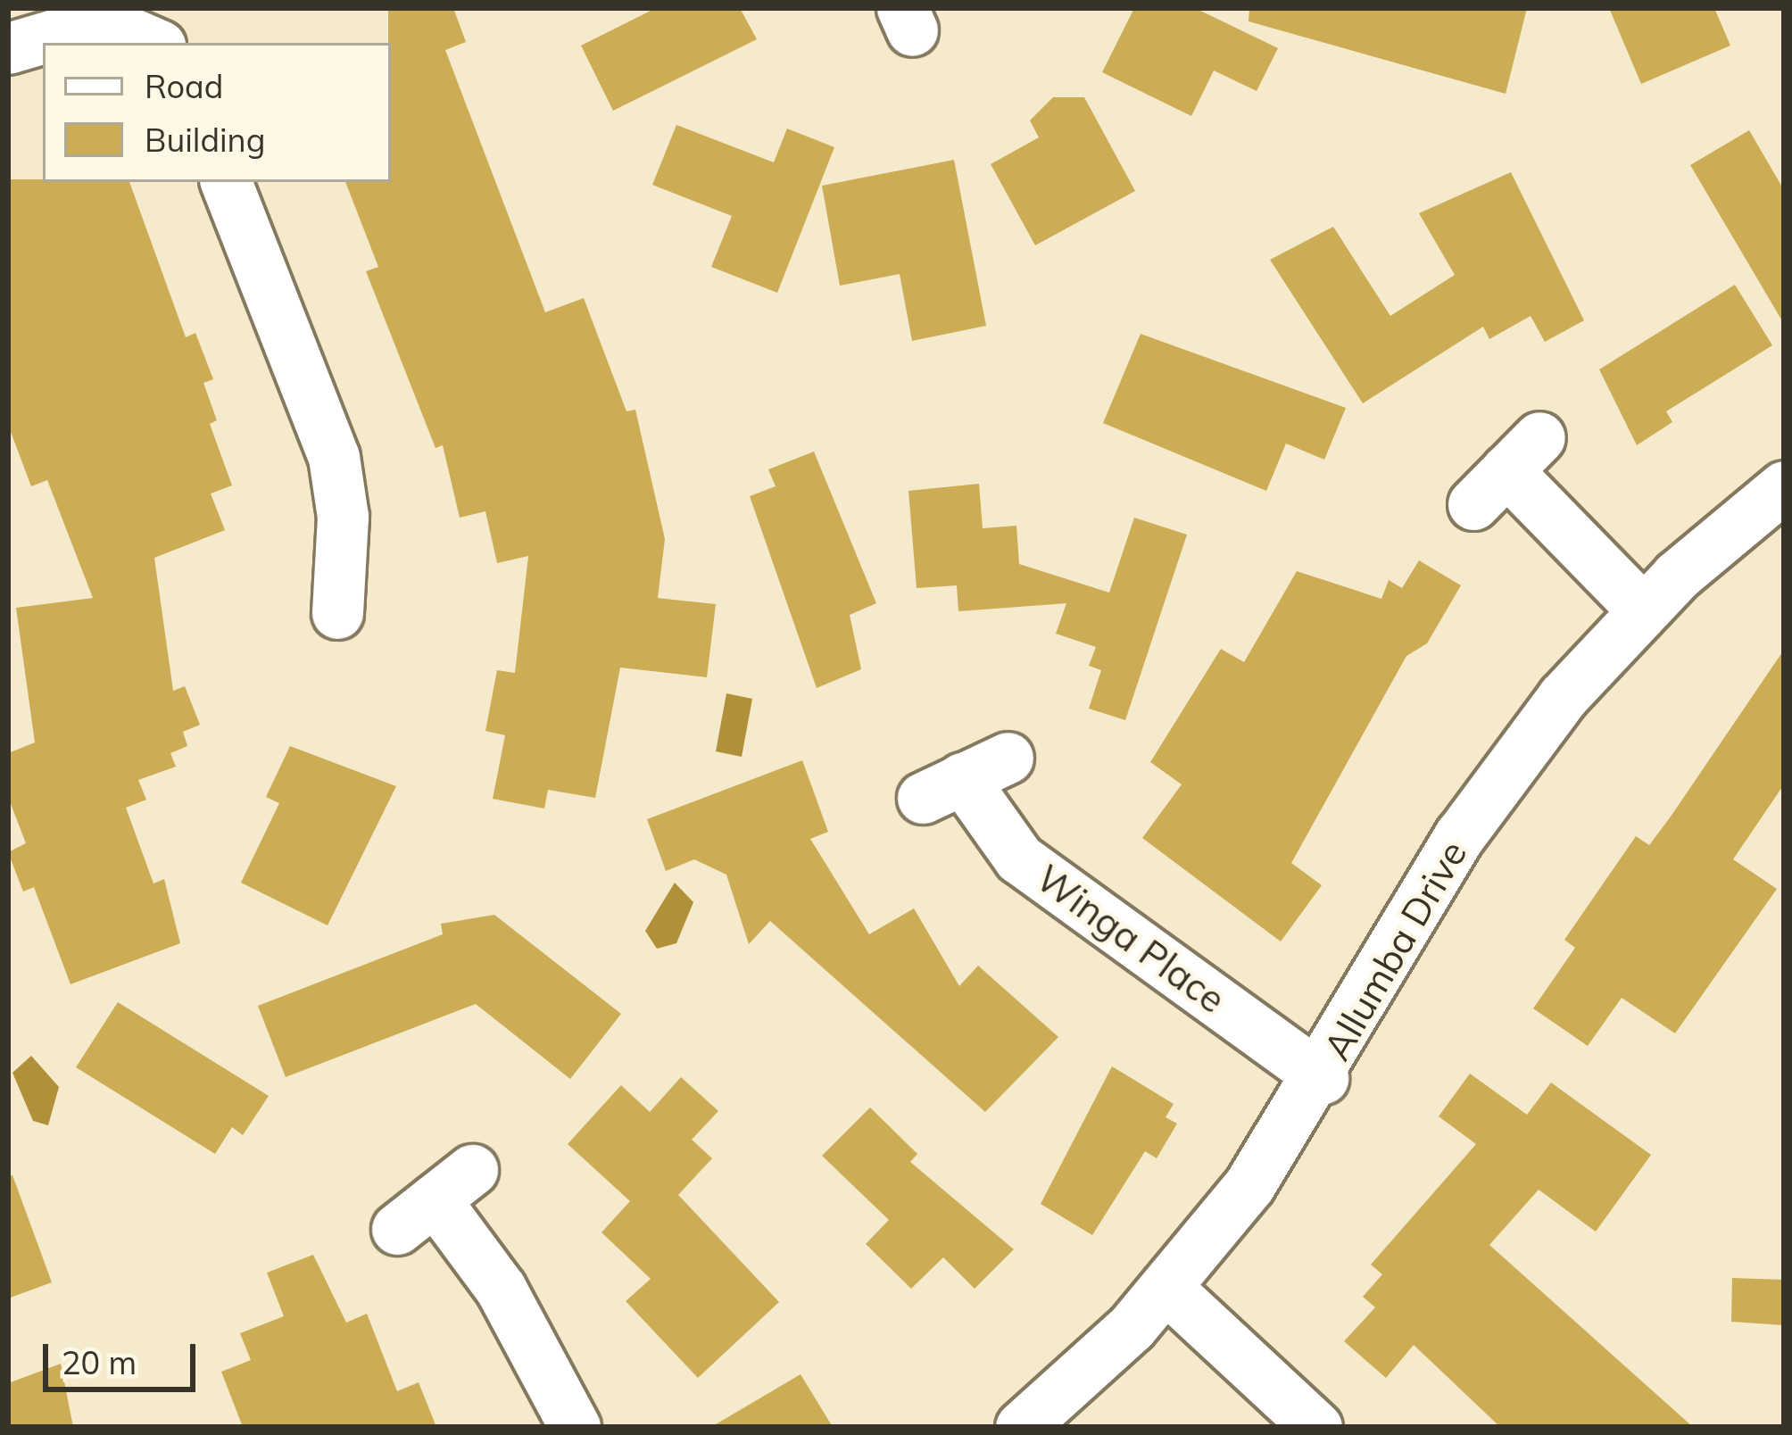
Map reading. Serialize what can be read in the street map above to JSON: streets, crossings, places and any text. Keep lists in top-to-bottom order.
{
  "streets": {
    "street": ["Winga Place", "Allumba Drive"]
  },
  "crossings": [
    ["Winga Place", "Allumba Drive"]
  ],
  "legend": ["Road", "Building"],
  "scale_bar": "20 m"
}
